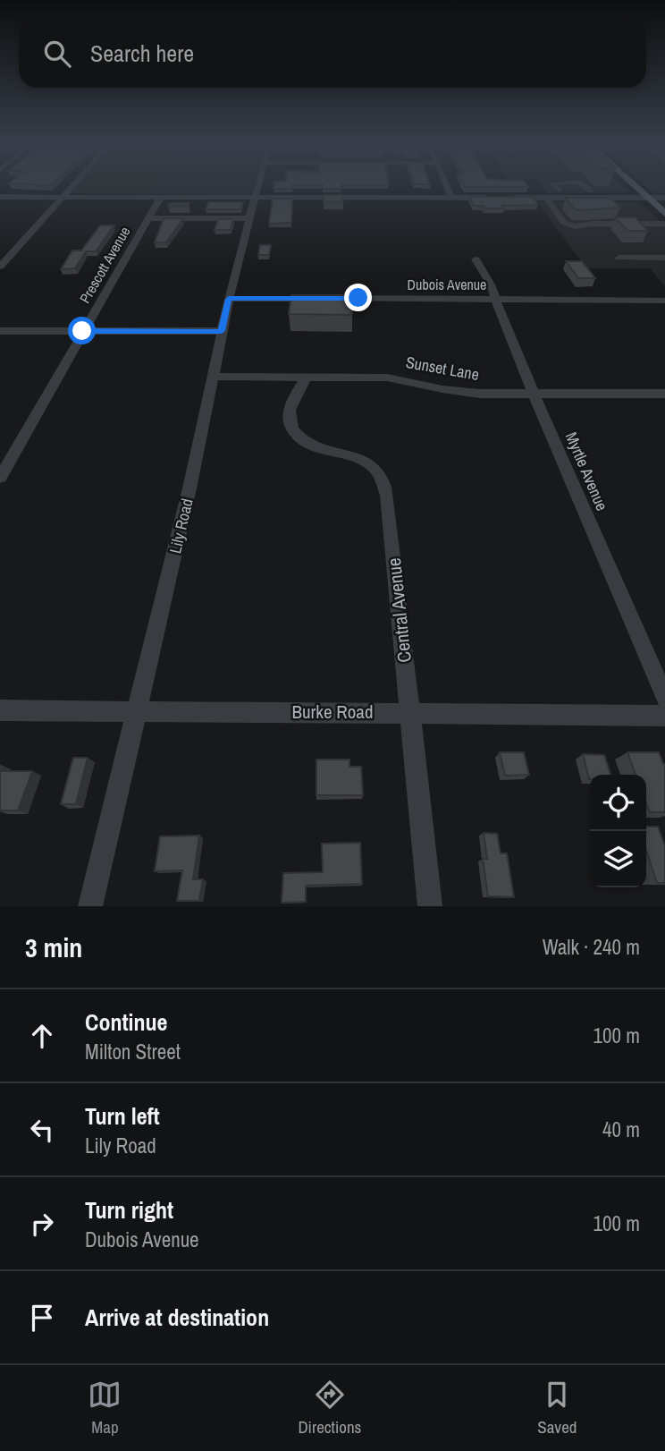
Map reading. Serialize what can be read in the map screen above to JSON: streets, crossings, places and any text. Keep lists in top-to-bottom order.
{
  "streets": {
    "street": [
      "Prescott Avenue",
      "Dubois Avenue",
      "Sunset Lane",
      "Myrtle Avenue",
      "Lily Road",
      "Central Avenue",
      "Burke Road"
    ]
  },
  "crossings": [
    ["Dubois Avenue", "Myrtle Avenue"],
    ["Dubois Avenue", "Lily Road"],
    ["Sunset Lane", "Myrtle Avenue"],
    ["Sunset Lane", "Lily Road"],
    ["Sunset Lane", "Central Avenue"],
    ["Lily Road", "Burke Road"],
    ["Central Avenue", "Burke Road"]
  ],
  "page": {
    "search": "Search here",
    "heading": ["3 min", "Walk · 240 m"],
    "list": [
      ["Continue", "Milton Street", "100 m"],
      ["Turn left", "Lily Road", "40 m"],
      ["Turn right", "Dubois Avenue", "100 m"],
      "Arrive at destination"
    ],
    "nav": ["Map", "Directions", "Saved"]
  }
}
